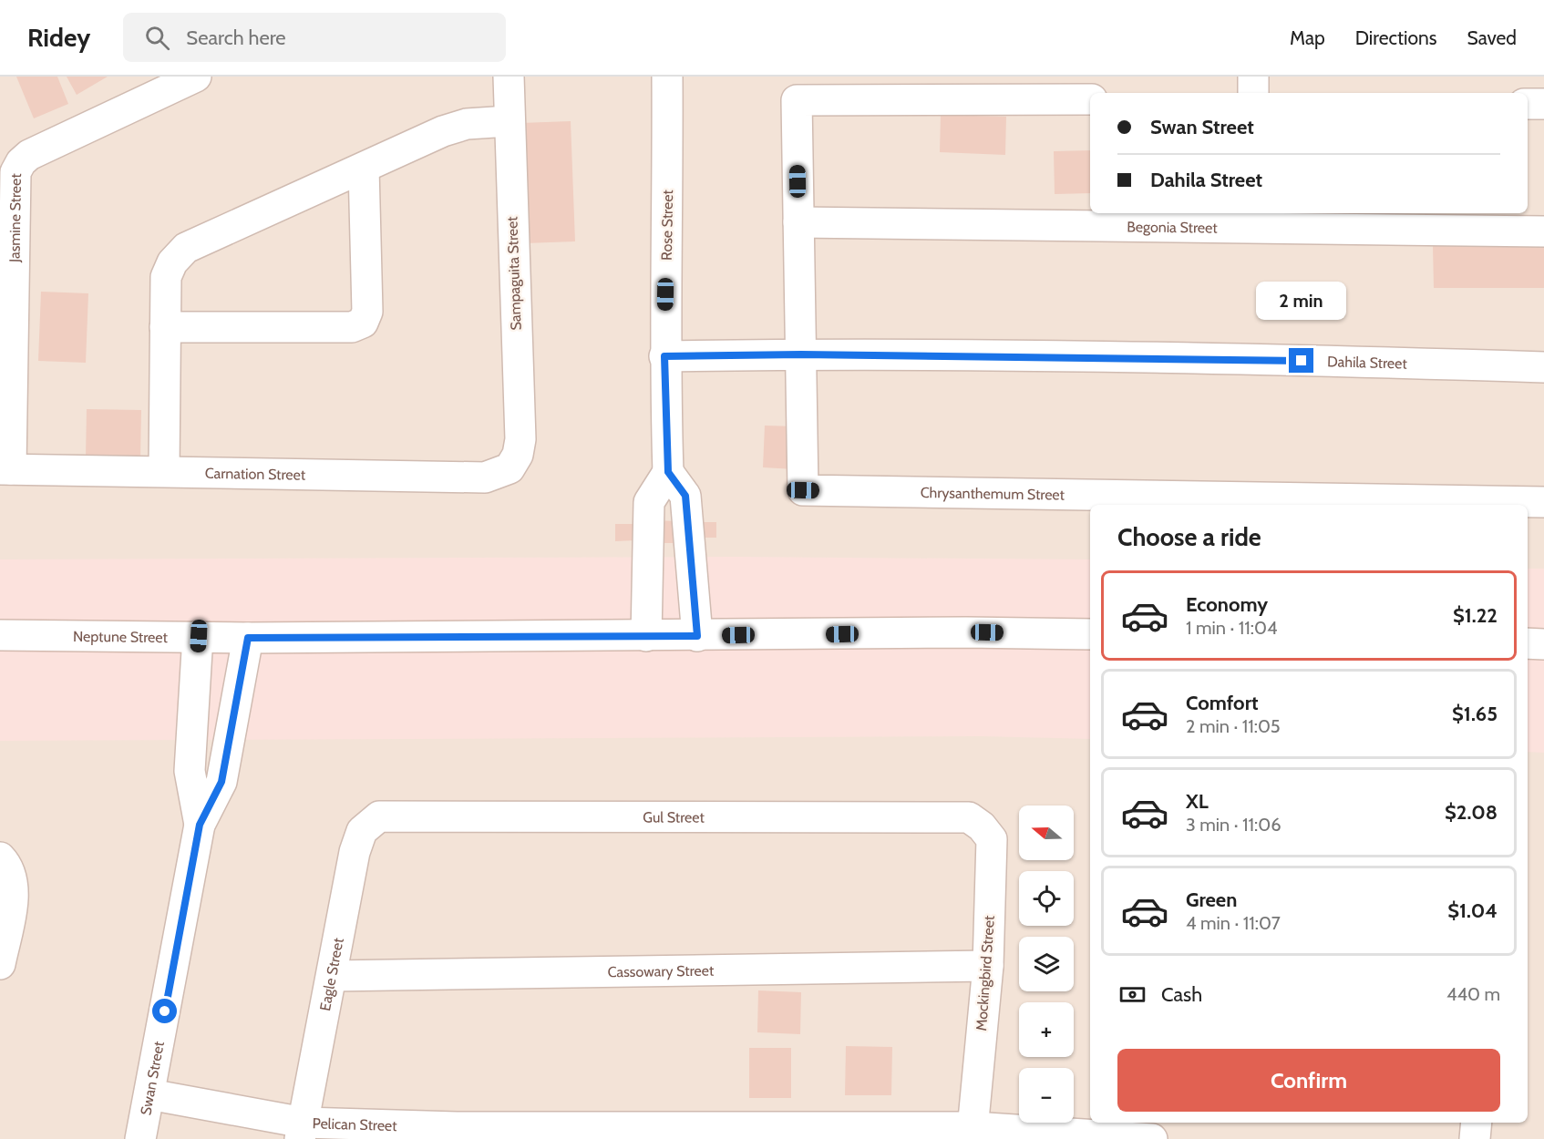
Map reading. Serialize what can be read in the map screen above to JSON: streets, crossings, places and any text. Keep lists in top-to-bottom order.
{
  "streets": {
    "street": [
      "Jasmine Street",
      "Rose Street",
      "Begonia Street",
      "Sampaguita Street",
      "Dahila Street",
      "Carnation Street",
      "Chrysanthemum Street",
      "Neptune Street",
      "Gul Street",
      "Cassowary Street",
      "Mockingbird Street",
      "Eagle Street",
      "Swan Street",
      "Pelican Street"
    ]
  },
  "crossings": [
    ["Jasmine Street", "Carnation Street"],
    ["Rose Street", "Dahila Street"],
    ["Sampaguita Street", "Carnation Street"],
    ["Dahila Street", "Chrysanthemum Street"],
    ["Neptune Street", "Swan Street"],
    ["Gul Street", "Mockingbird Street"],
    ["Gul Street", "Eagle Street"],
    ["Cassowary Street", "Mockingbird Street"],
    ["Cassowary Street", "Eagle Street"],
    ["Mockingbird Street", "Pelican Street"],
    ["Eagle Street", "Pelican Street"],
    ["Swan Street", "Pelican Street"]
  ],
  "north": "left",
  "page": {
    "header": "Ridey",
    "search": "Search here",
    "nav": ["Map", "Directions", "Saved"],
    "banner": ["Swan Street", "Dahila Street"],
    "bubble": "2 min",
    "heading": "Choose a ride",
    "list": [
      {
        "name": "Economy",
        "note": "1 min · 11:04",
        "value": "$1.22"
      },
      {
        "name": "Comfort",
        "note": "2 min · 11:05",
        "value": "$1.65"
      },
      {
        "name": "XL",
        "note": "3 min · 11:06",
        "value": "$2.08"
      },
      {
        "name": "Green",
        "note": "4 min · 11:07",
        "value": "$1.04"
      }
    ],
    "map_buttons": ["+", "−"],
    "pay": ["Cash", "440 m"],
    "buttons": "Confirm"
  }
}
